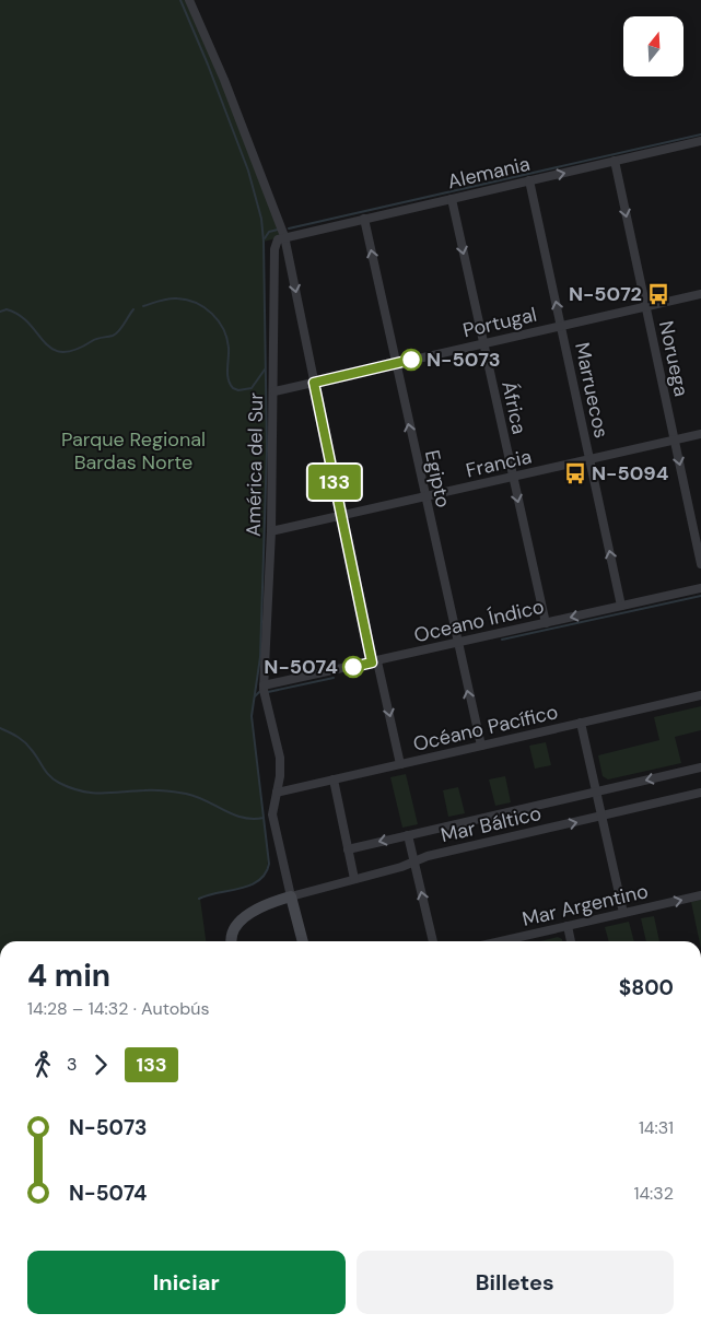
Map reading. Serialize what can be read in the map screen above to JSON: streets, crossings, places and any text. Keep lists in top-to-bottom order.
{
  "streets": {
    "street": [
      "Alemania",
      "Portugal",
      "Noruega",
      "Marruecos",
      "África",
      "Francia",
      "América del Sur",
      "Egipto",
      "Oceano Índico",
      "Océano Pacífico",
      "Mar Báltico",
      "Mar Argentino"
    ]
  },
  "crossings": [
    ["Alemania", "Noruega"],
    ["Alemania", "Marruecos"],
    ["Alemania", "África"],
    ["Alemania", "América del Sur"],
    ["Alemania", "Egipto"],
    ["Portugal", "Noruega"],
    ["Portugal", "Marruecos"],
    ["Portugal", "África"],
    ["Portugal", "América del Sur"],
    ["Portugal", "Egipto"],
    ["Noruega", "Francia"],
    ["Marruecos", "Francia"],
    ["Marruecos", "Oceano Índico"],
    ["África", "Francia"],
    ["África", "Oceano Índico"],
    ["Francia", "América del Sur"],
    ["Francia", "Egipto"],
    ["América del Sur", "Oceano Índico"],
    ["América del Sur", "Océano Pacífico"],
    ["América del Sur", "Mar Báltico"],
    ["Egipto", "Oceano Índico"],
    ["Egipto", "Océano Pacífico"]
  ],
  "one_way": [
    "Noruega",
    "Marruecos",
    "África",
    "Egipto",
    "Mar Argentino"
  ],
  "parks": ["Parque Regional Bardas Norte"],
  "places": {
    "bus stop": ["N-5072", "N-5094"],
    "other": ["N-5073", "N-5074"]
  },
  "lines": ["bus line 133"],
  "north": "top",
  "page": {
    "on_map": "133",
    "heading": ["4 min", "14:28 – 14:32 · Autobús", "$800"],
    "legs": ["3", "133"],
    "list": [
      {
        "name": "N-5073",
        "value": "14:31"
      },
      {
        "name": "N-5074",
        "value": "14:32"
      }
    ],
    "buttons": ["Iniciar", "Billetes"]
  }
}
